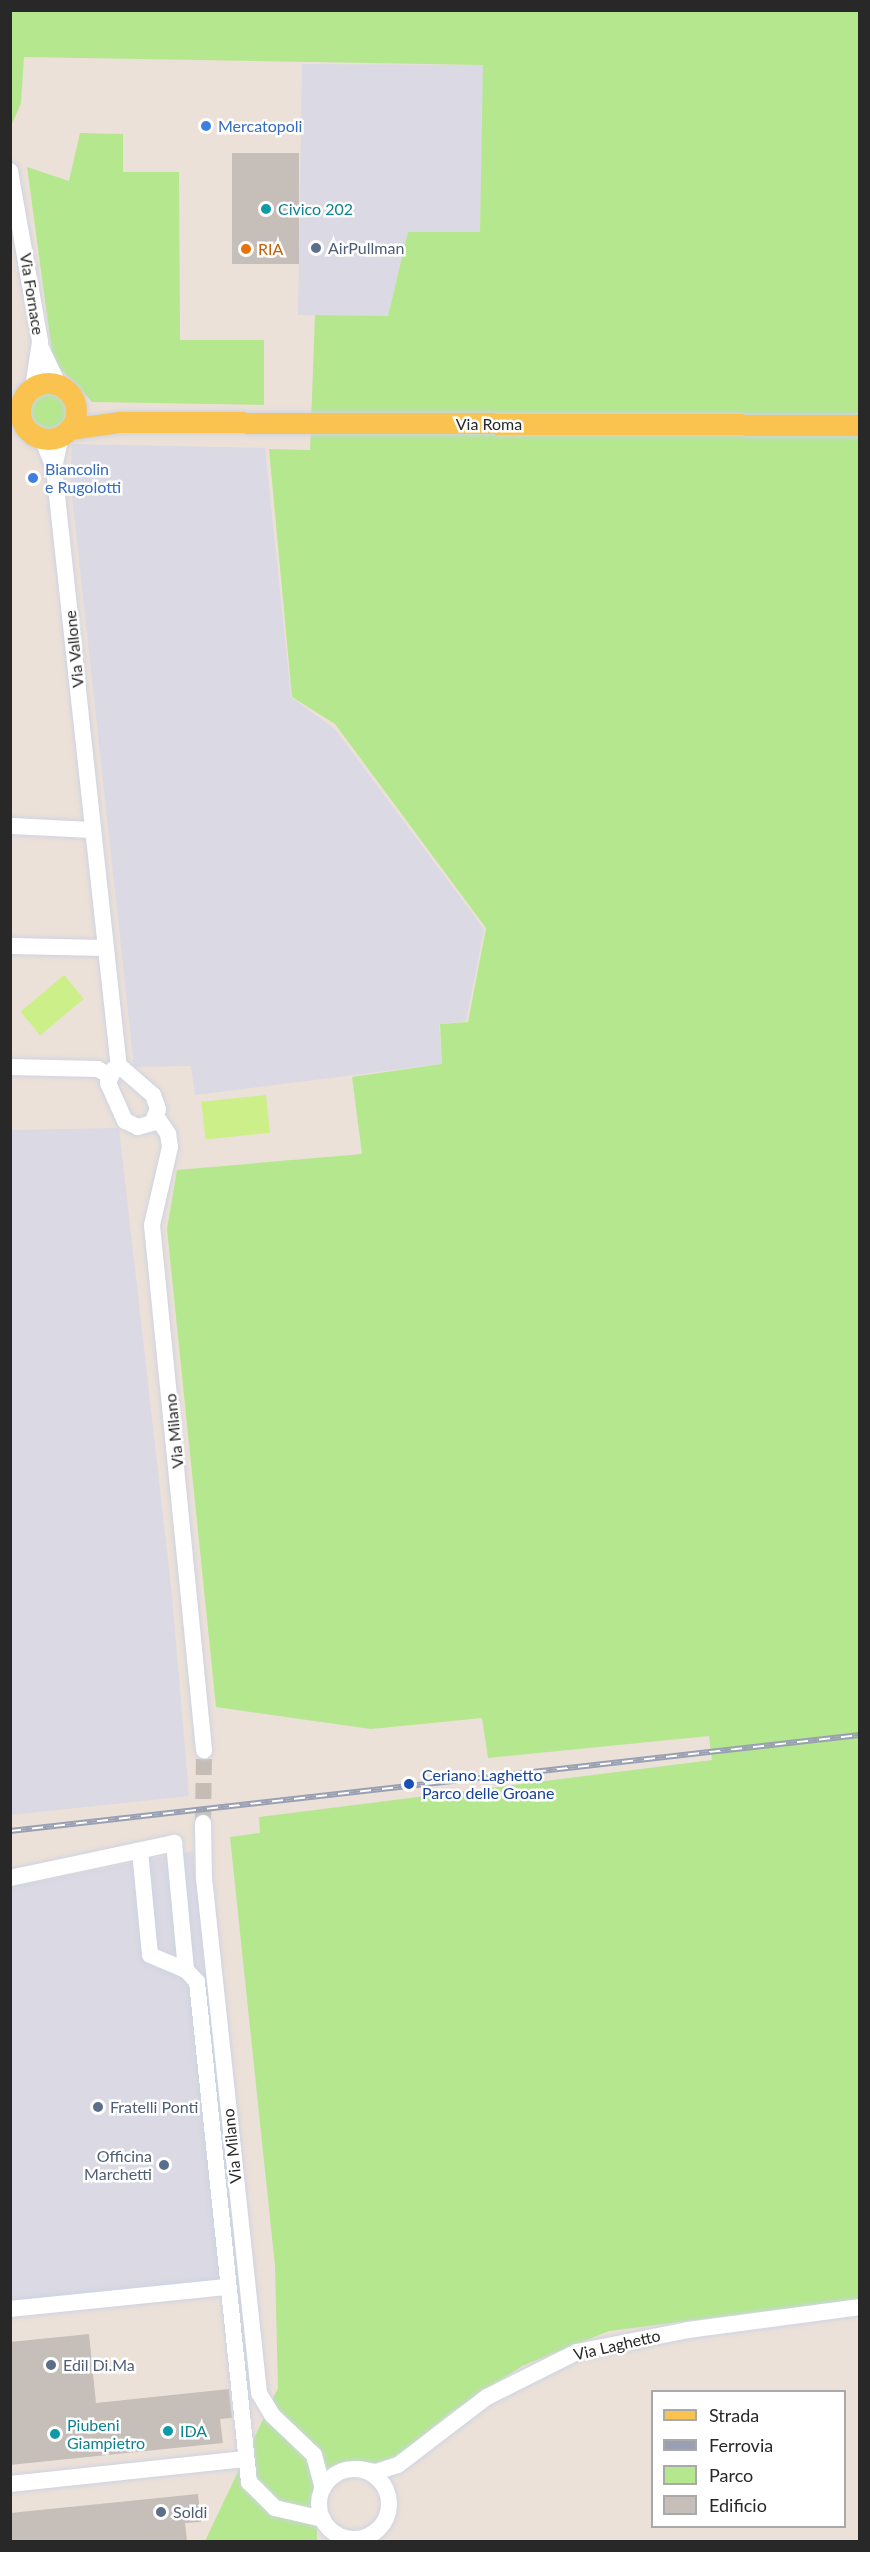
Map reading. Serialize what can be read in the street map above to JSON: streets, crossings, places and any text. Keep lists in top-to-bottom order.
{
  "streets": {
    "main road": ["Via Roma"],
    "street": [
      "Via Fornace",
      "Via Vallone",
      "Via Milano",
      "Via Laghetto"
    ]
  },
  "crossings": [
    ["Via Fornace", "Via Roma"],
    ["Via Fornace", "Via Vallone"],
    ["Via Roma", "Via Vallone"],
    ["Via Milano", "Via Laghetto"]
  ],
  "places": [
    "Mercatopoli",
    "Civico 202",
    "AirPullman",
    "RIA",
    "Biancolin e Rugolotti",
    "Ceriano Laghetto Parco delle Groane",
    "Fratelli Ponti",
    "Officina Marchetti",
    "Edil Di.Ma",
    "IDA",
    "Piubeni Giampietro",
    "Soldi"
  ],
  "legend": [
    "Strada",
    "Ferrovia",
    "Parco",
    "Edificio"
  ]
}
